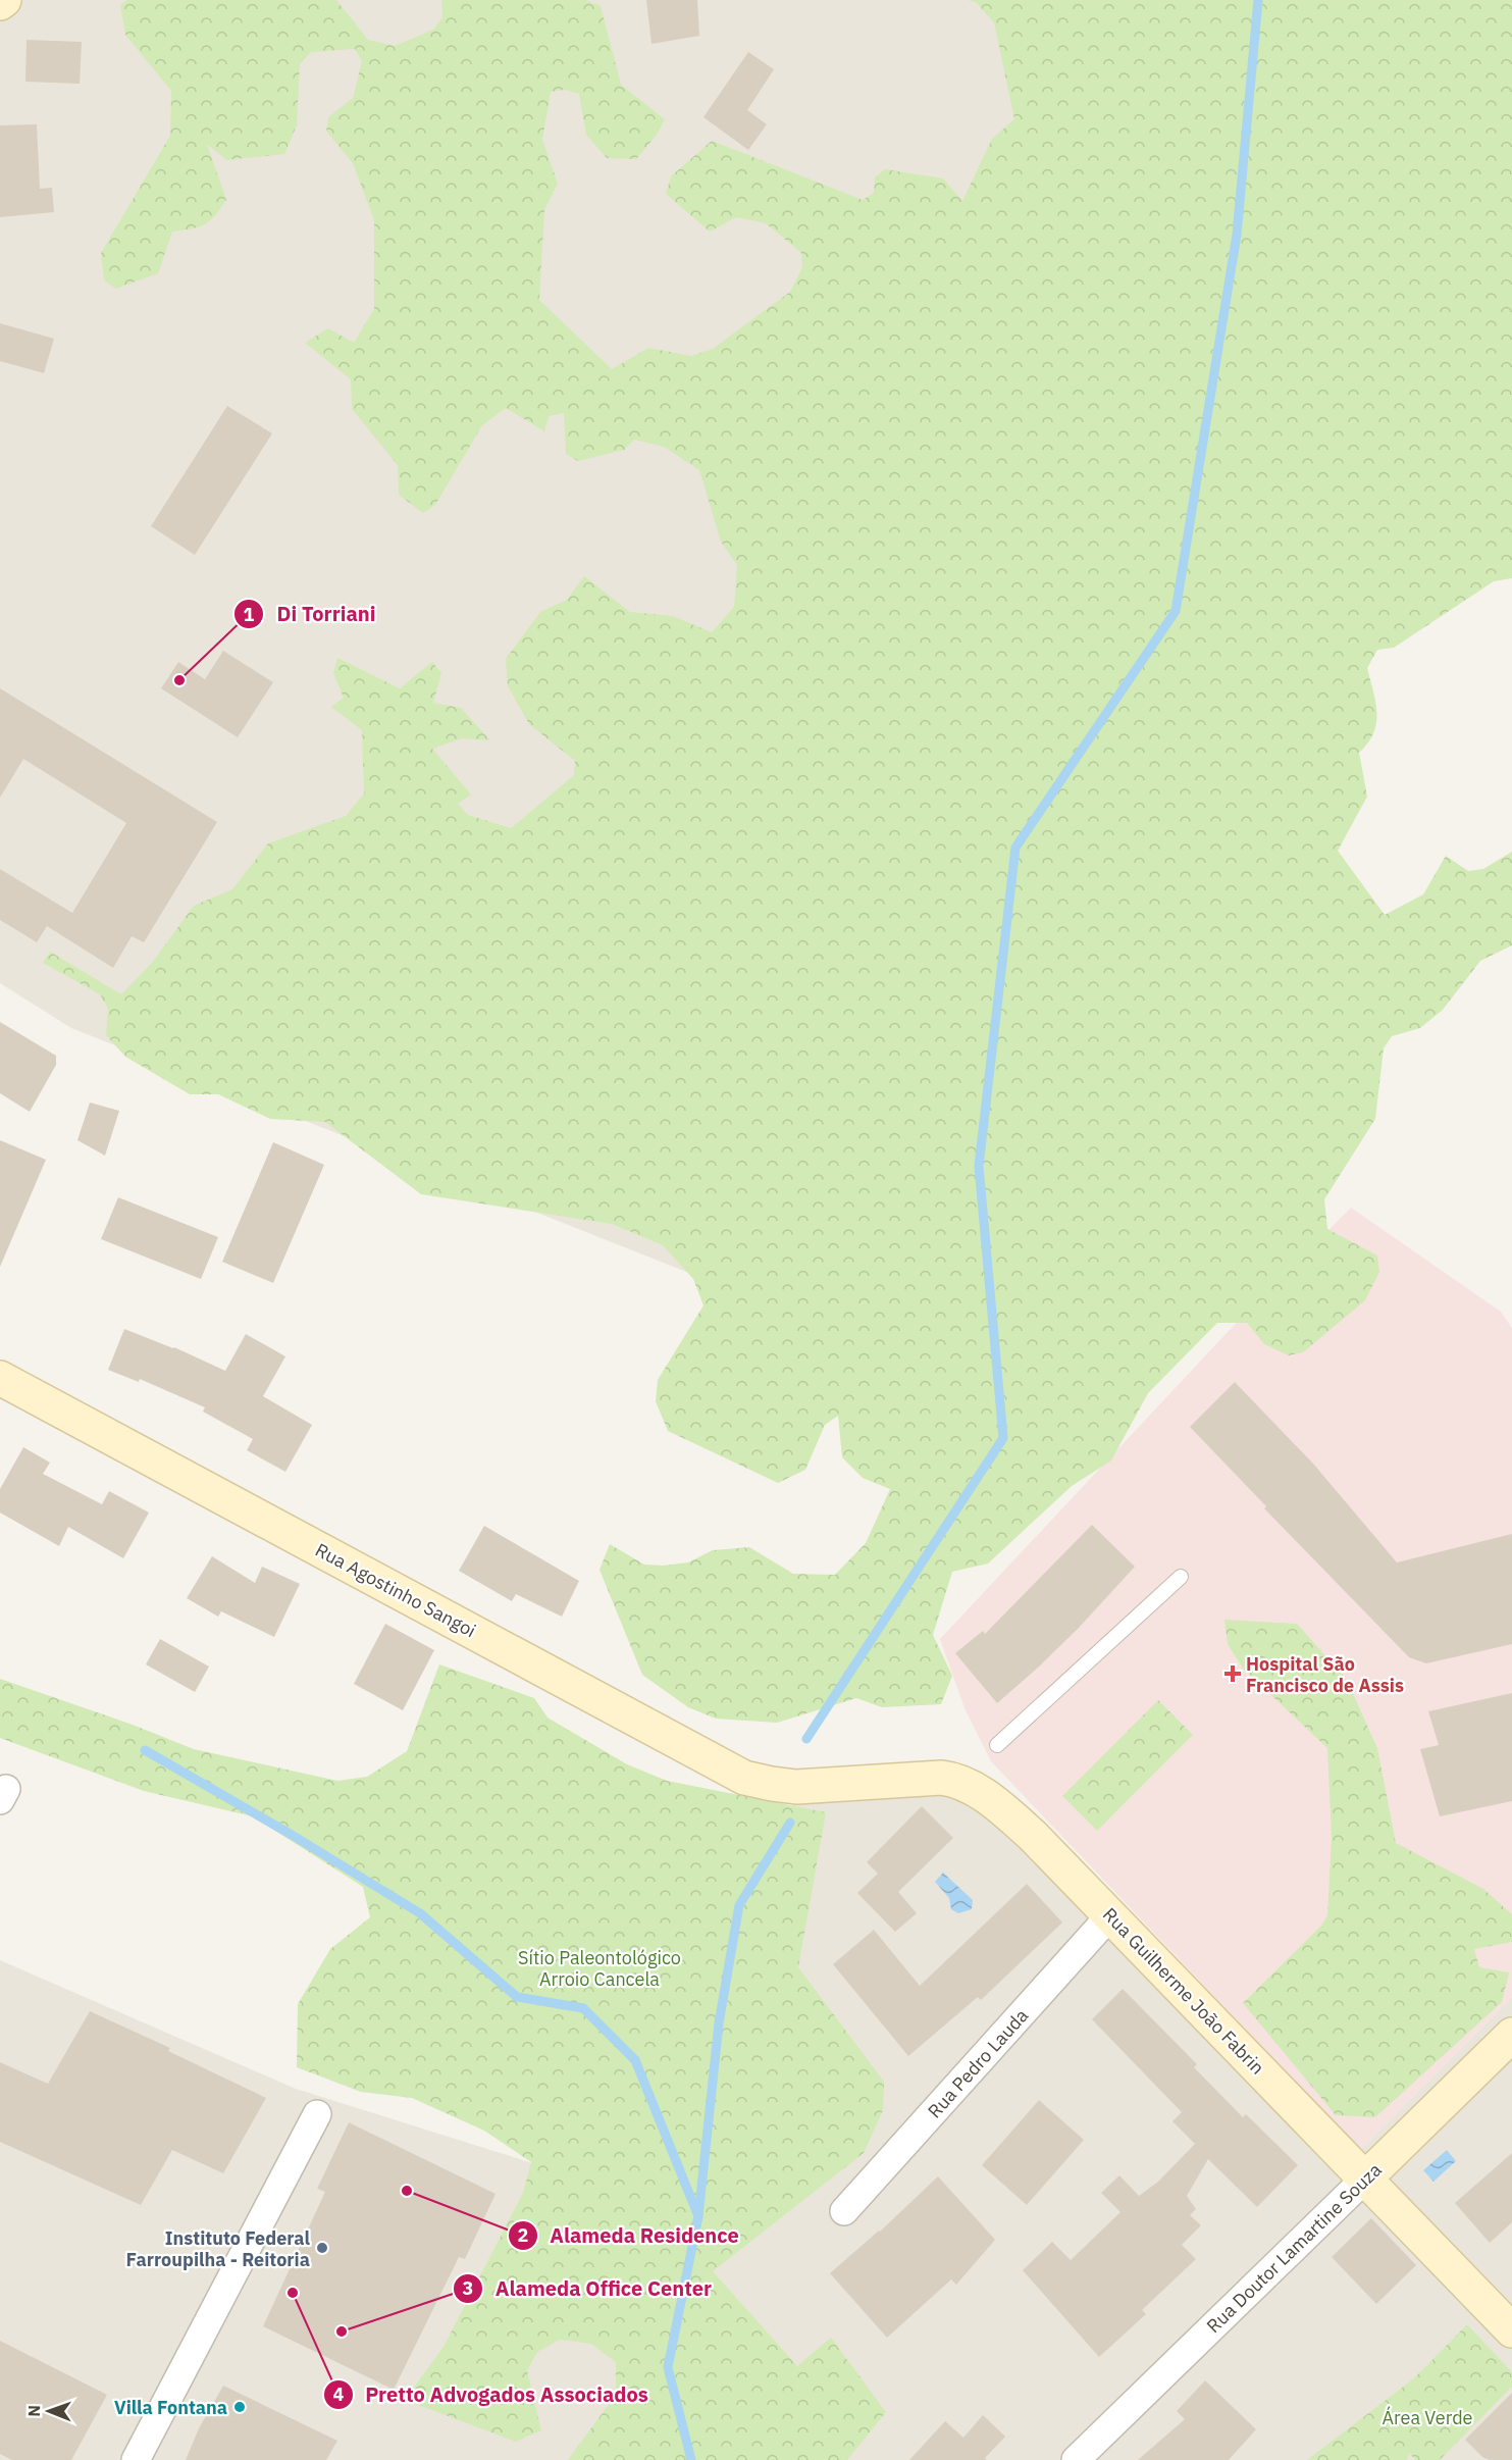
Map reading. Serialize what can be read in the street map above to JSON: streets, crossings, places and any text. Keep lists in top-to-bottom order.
{
  "streets": {
    "street": [
      "Rua Agostinho Sangoi",
      "Rua Guilherme João Fabrin",
      "Rua Pedro Lauda",
      "Rua Doutor Lamartine Souza"
    ]
  },
  "crossings": [
    ["Rua Agostinho Sangoi", "Rua Guilherme João Fabrin"],
    ["Rua Guilherme João Fabrin", "Rua Pedro Lauda"],
    ["Rua Guilherme João Fabrin", "Rua Doutor Lamartine Souza"]
  ],
  "parks": ["Sítio Paleontológico Arroio Cancela", "Área Verde"],
  "places": {
    "other": [
      "Di Torriani",
      "Alameda Residence",
      "Instituto Federal Farroupilha - Reitoria",
      "Pretto Advogados Associados",
      "Alameda Office Center",
      "Villa Fontana"
    ],
    "health": ["Hospital São Francisco de Assis"]
  },
  "north": "left"
}
